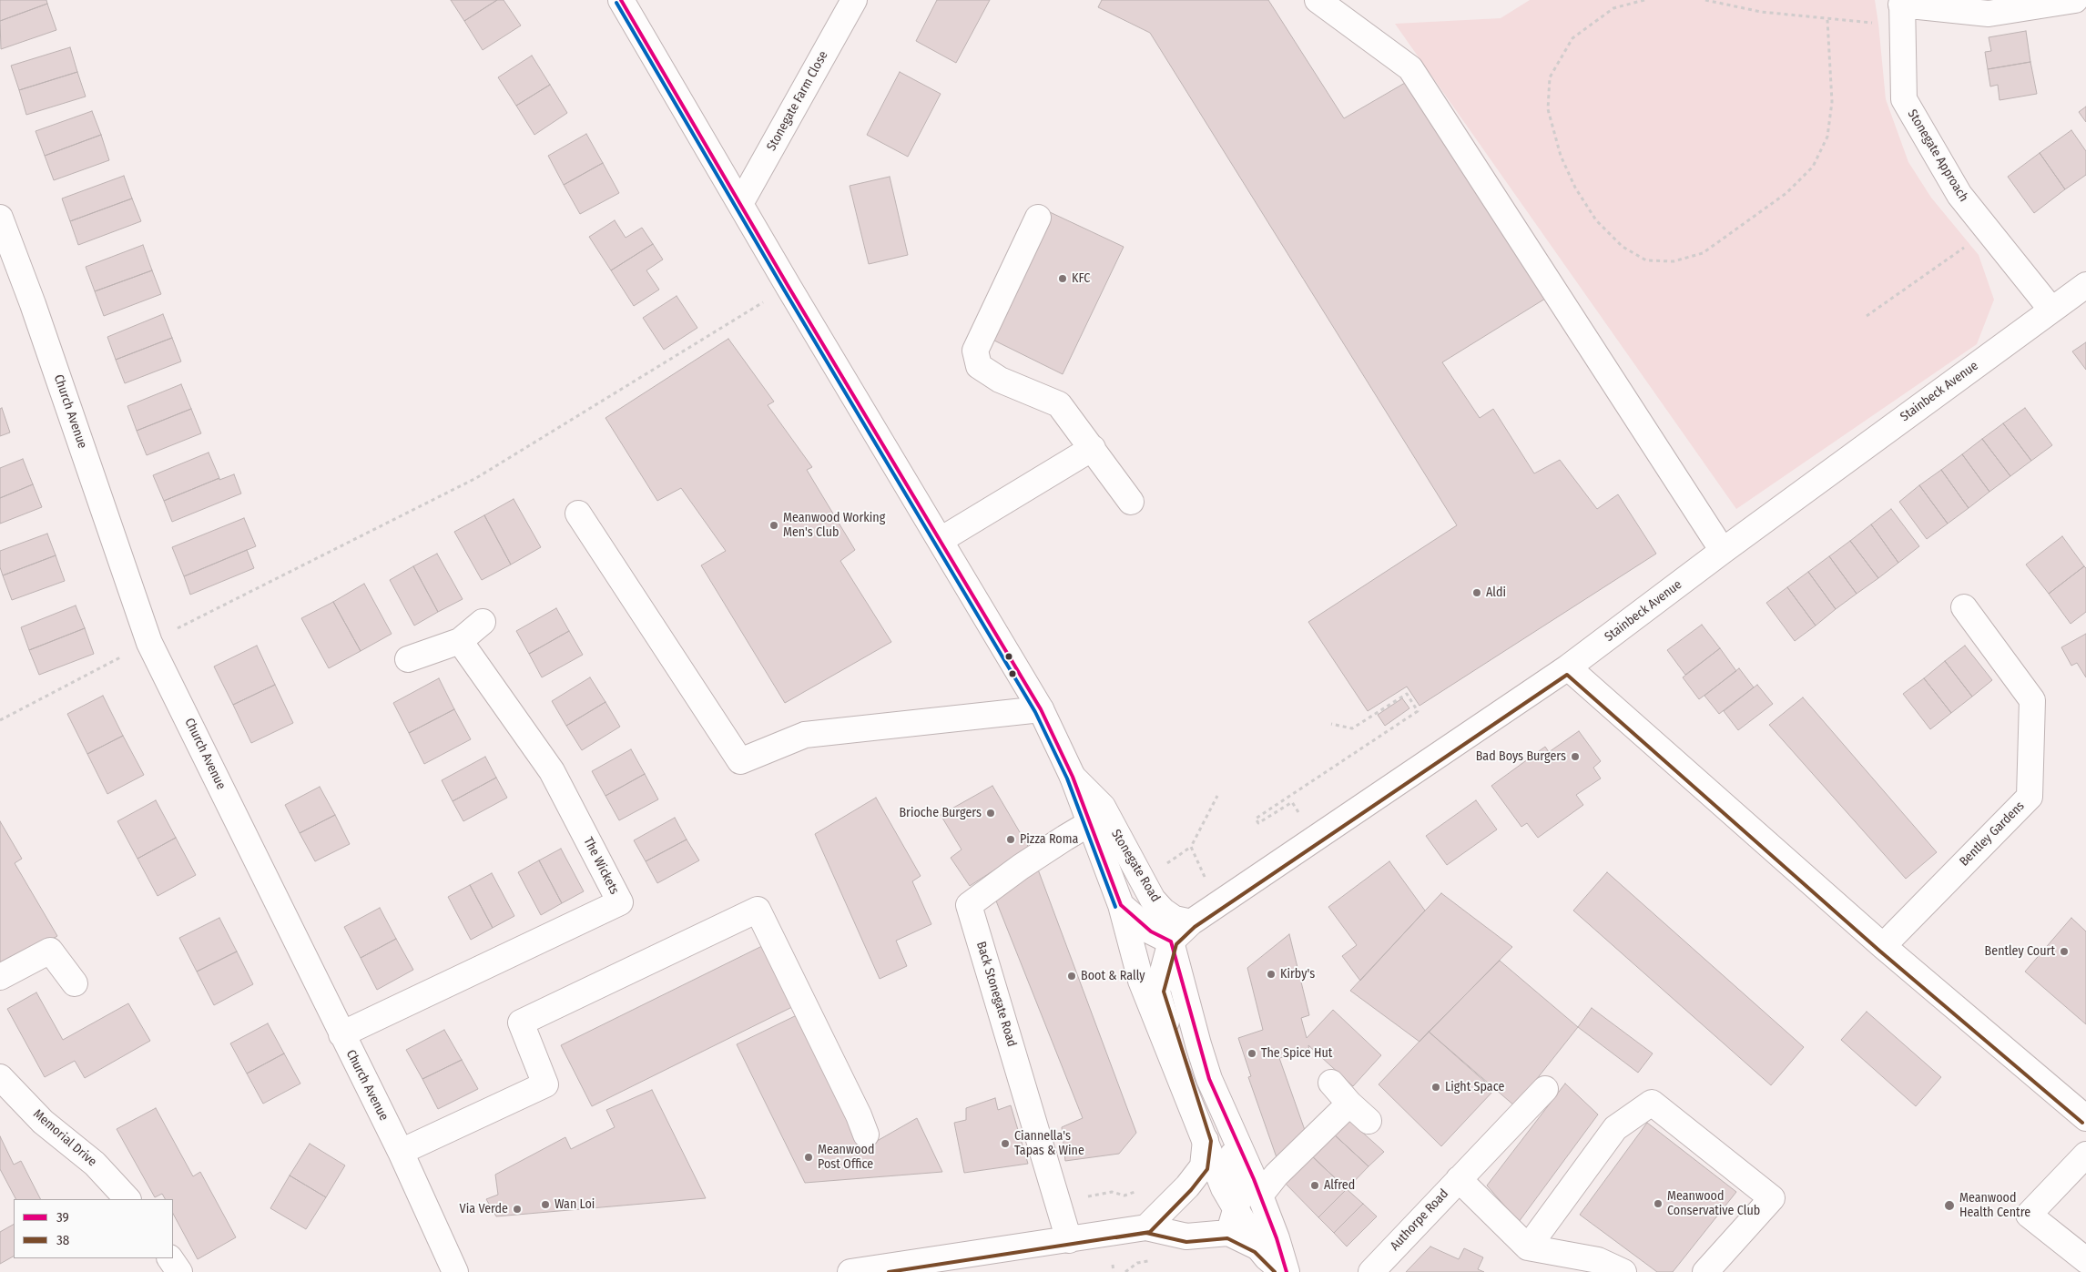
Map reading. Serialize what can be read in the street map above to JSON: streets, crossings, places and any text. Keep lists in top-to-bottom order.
{
  "streets": {
    "street": [
      "Stonegate Farm Close",
      "Stonegate Approach",
      "Stainbeck Avenue",
      "Church Avenue",
      "Bentley Gardens",
      "The Wickets",
      "Stonegate Road",
      "Back Stonegate Road",
      "Memorial Drive",
      "Authorpe Road"
    ]
  },
  "crossings": [
    ["Stonegate Farm Close", "Stonegate Road"],
    ["Stonegate Approach", "Stainbeck Avenue"],
    ["Stainbeck Avenue", "Stonegate Road"],
    ["Church Avenue", "The Wickets"],
    ["Stonegate Road", "Back Stonegate Road"]
  ],
  "places": [
    "KFC",
    "Meanwood Working Men's Club",
    "Aldi",
    "Bad Boys Burgers",
    "Brioche Burgers",
    "Pizza Roma",
    "Bentley Court",
    "Kirby's",
    "Boot & Rally",
    "The Spice Hut",
    "Light Space",
    "Ciannella's Tapas & Wine",
    "Meanwood Post Office",
    "Alfred",
    "Meanwood Conservative Club",
    "Wan Loi",
    "Meanwood Health Centre",
    "Via Verde"
  ],
  "lines": ["transit line 39", "transit line 38"],
  "legend": ["39", "38"]
}
